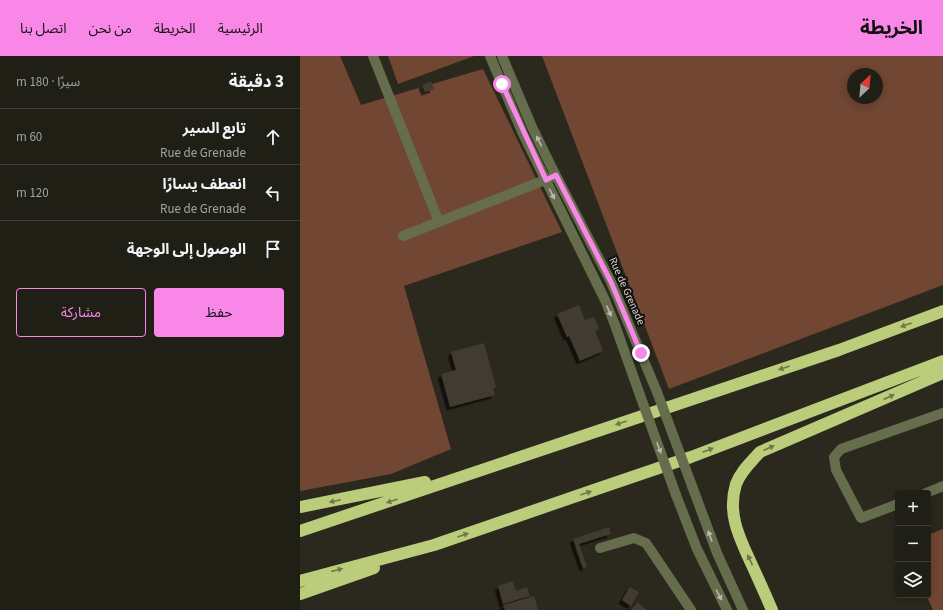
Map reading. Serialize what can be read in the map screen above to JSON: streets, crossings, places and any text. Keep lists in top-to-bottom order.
{
  "streets": {
    "street": ["Rue de Grenade"]
  },
  "north": "top right",
  "page": {
    "header": "الخريطة",
    "nav": [
      "الرئيسية",
      "الخريطة",
      "من نحن",
      "اتصل بنا"
    ],
    "heading": ["3 دقيقة", "سيرًا · 180 m"],
    "list": [
      ["تابع السير", "Rue de Grenade", "60 m"],
      ["انعطف يسارًا", "Rue de Grenade", "120 m"],
      "الوصول إلى الوجهة"
    ],
    "buttons": ["حفظ", "مشاركة"],
    "map_buttons": ["+", "−"]
  }
}
